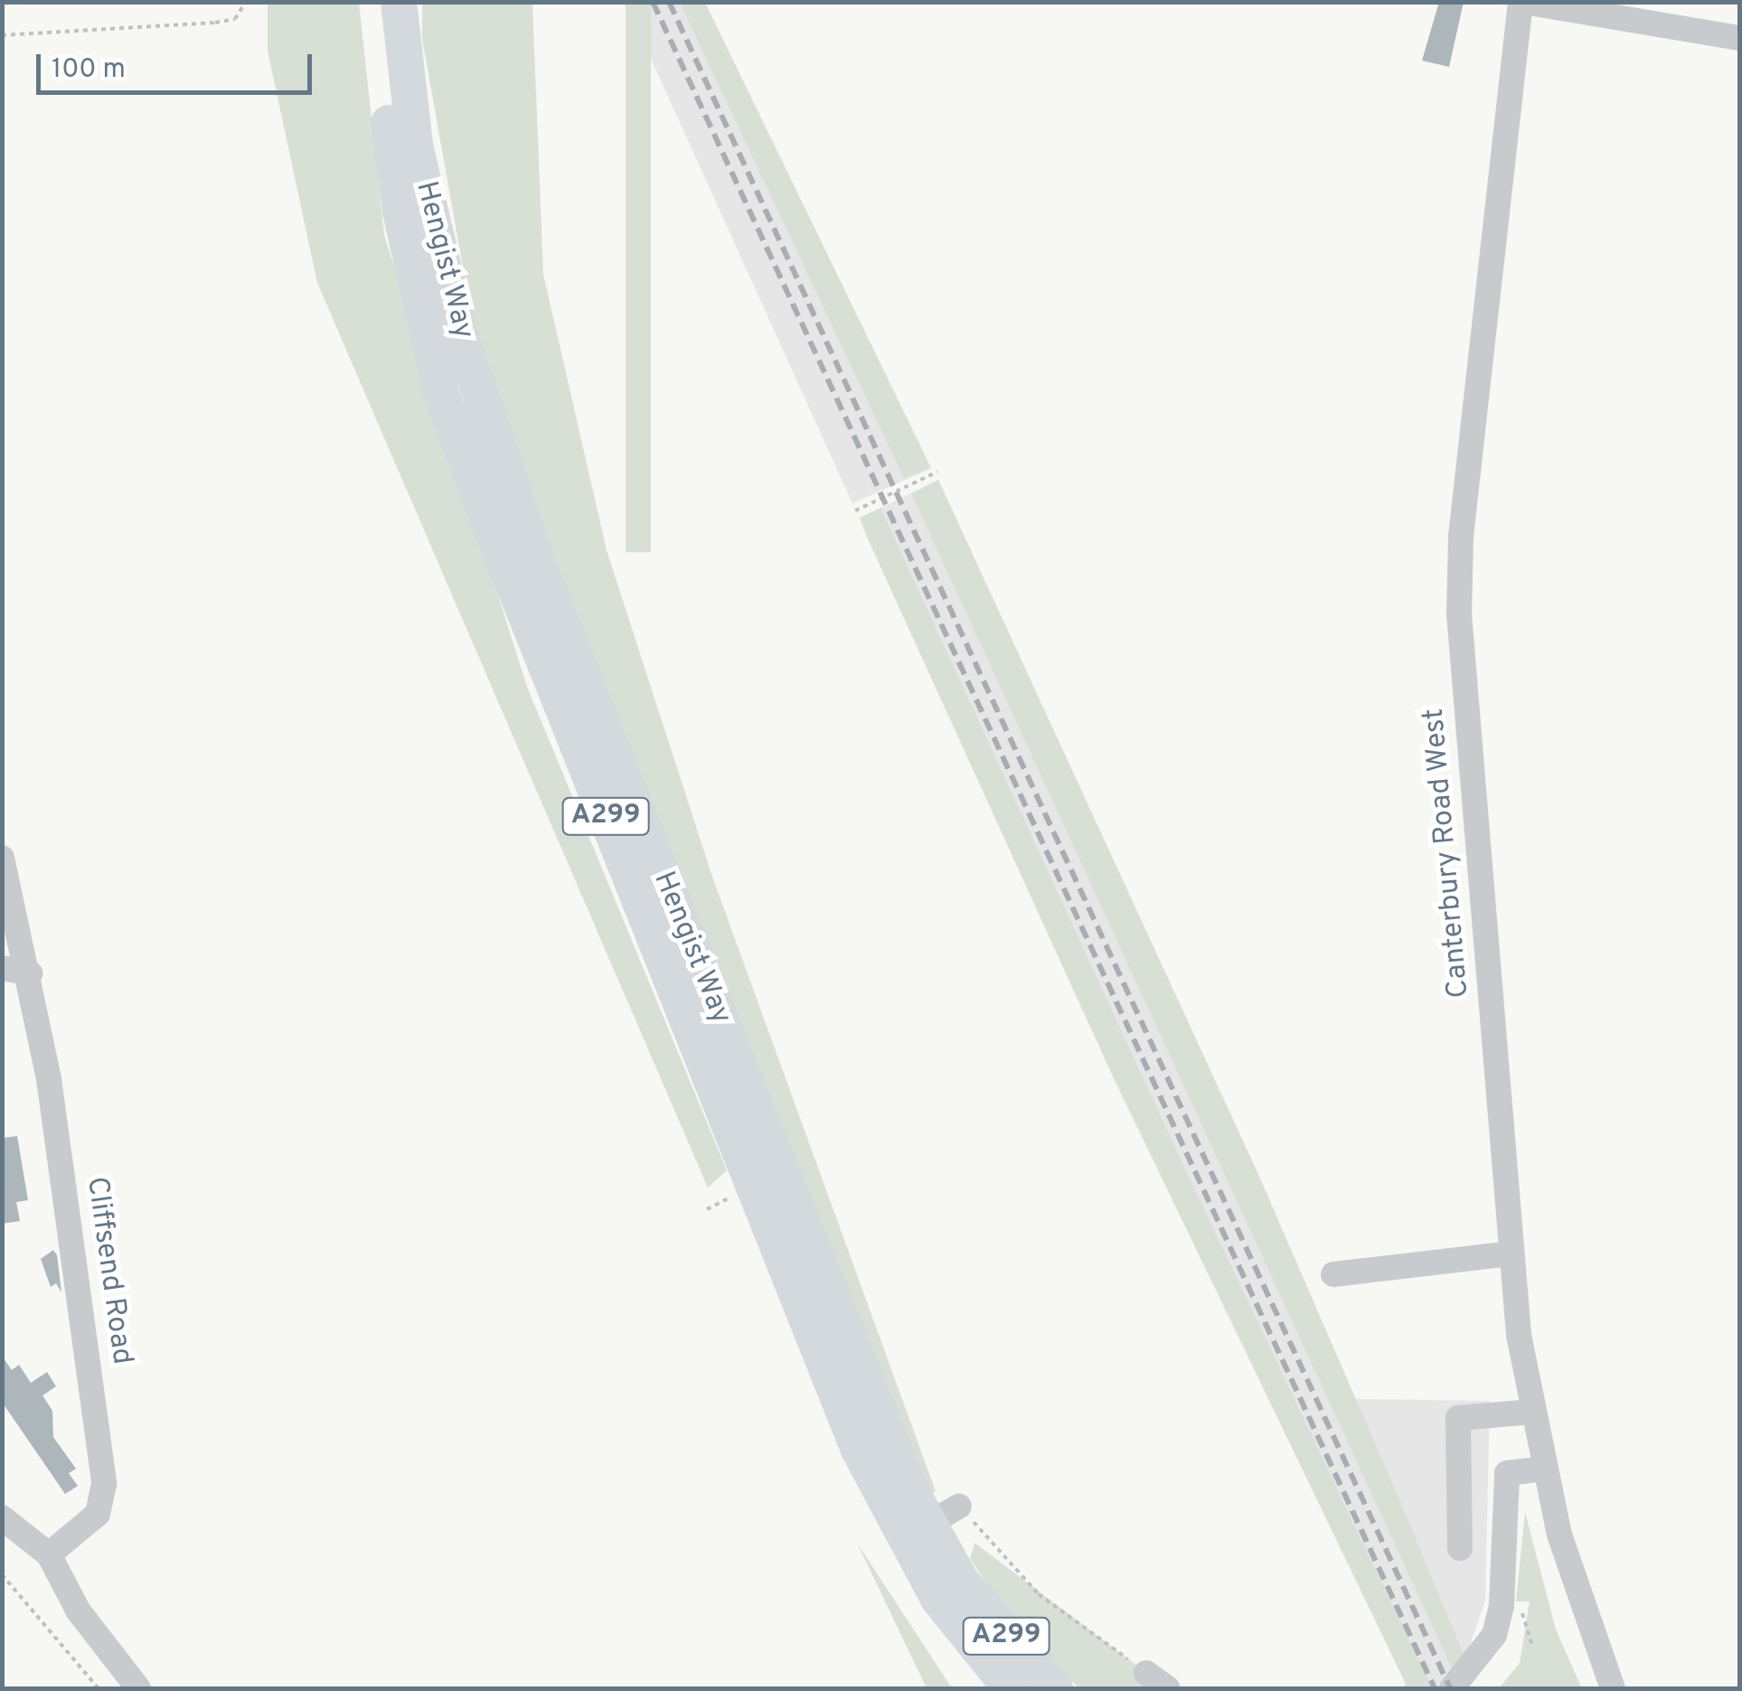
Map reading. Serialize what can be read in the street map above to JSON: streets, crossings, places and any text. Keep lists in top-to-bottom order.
{
  "streets": {
    "highway": ["Hengist Way", "A299"],
    "street": ["Canterbury Road West", "Cliffsend Road"]
  },
  "scale_bar": "100 m"
}
